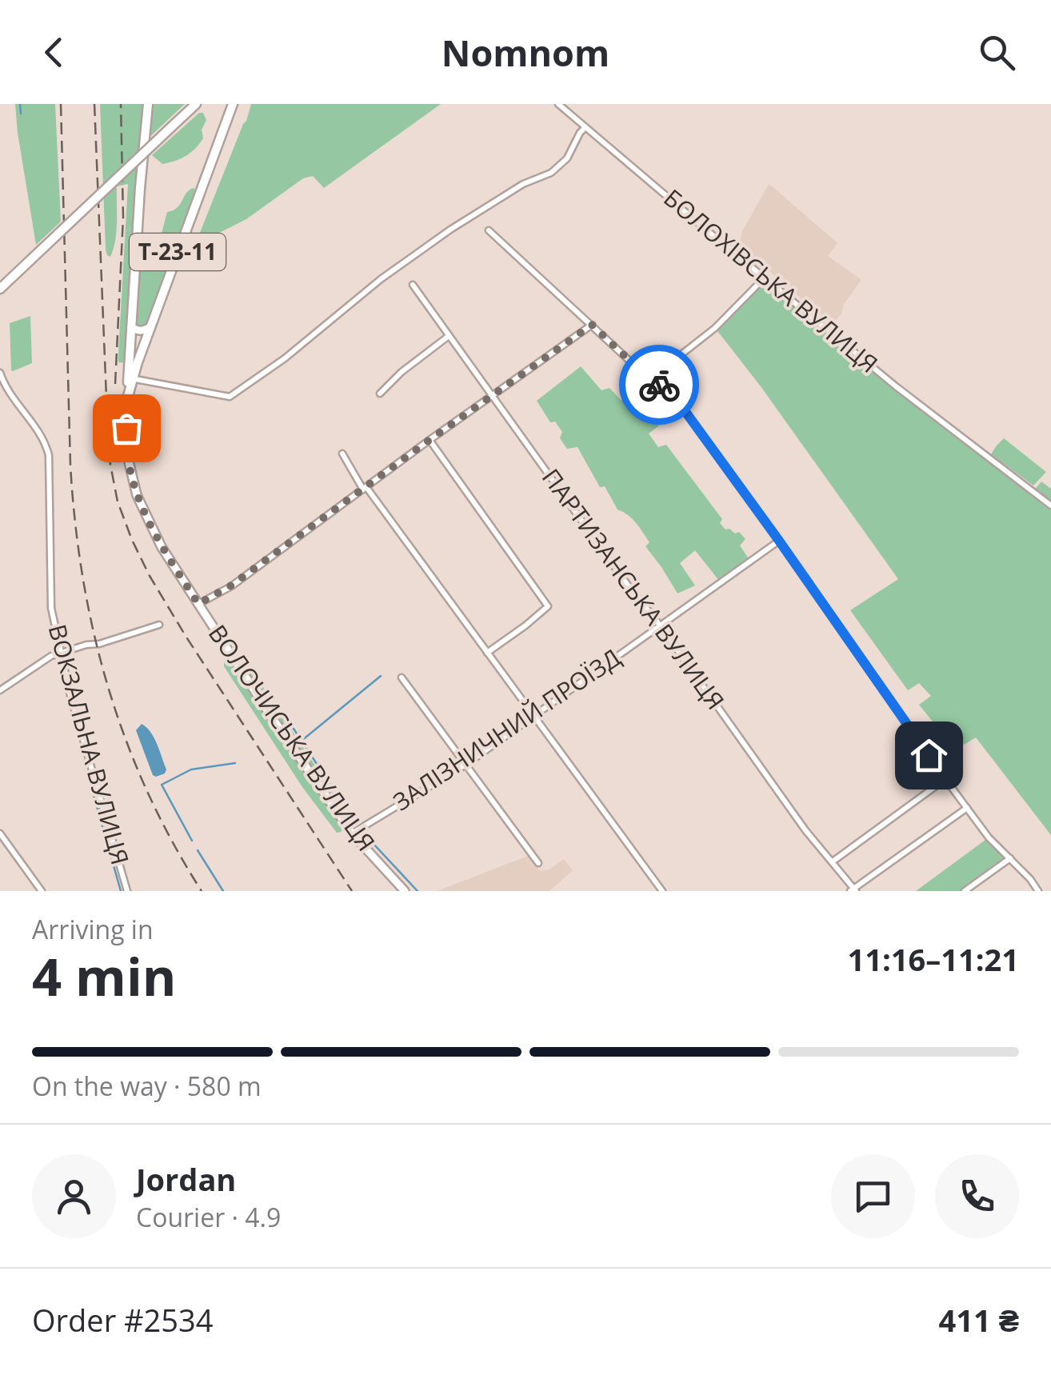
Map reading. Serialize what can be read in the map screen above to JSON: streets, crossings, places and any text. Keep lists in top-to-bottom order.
{
  "streets": {
    "main road": ["Т-23-11", "ВОЛОЧИСЬКА ВУЛИЦЯ"],
    "street": [
      "БОЛОХІВСЬКА ВУЛИЦЯ",
      "ПАРТИЗАНСЬКА ВУЛИЦЯ",
      "ЗАЛІЗНИЧНИЙ ПРОЇЗД",
      "ВОКЗАЛЬНА ВУЛИЦЯ"
    ]
  },
  "crossings": [
    ["Т-23-11", "ВОЛОЧИСЬКА ВУЛИЦЯ"],
    ["ПАРТИЗАНСЬКА ВУЛИЦЯ", "ЗАЛІЗНИЧНИЙ ПРОЇЗД"],
    ["ЗАЛІЗНИЧНИЙ ПРОЇЗД", "ВОЛОЧИСЬКА ВУЛИЦЯ"]
  ],
  "page": {
    "header": "Nomnom",
    "heading": ["4 min", "Arriving in", "11:16–11:21"],
    "panel": [
      "Jordan",
      "Courier · 4.9",
      "Order #2534",
      "411 ₴"
    ],
    "bar": "On the way · 580 m"
  }
}
